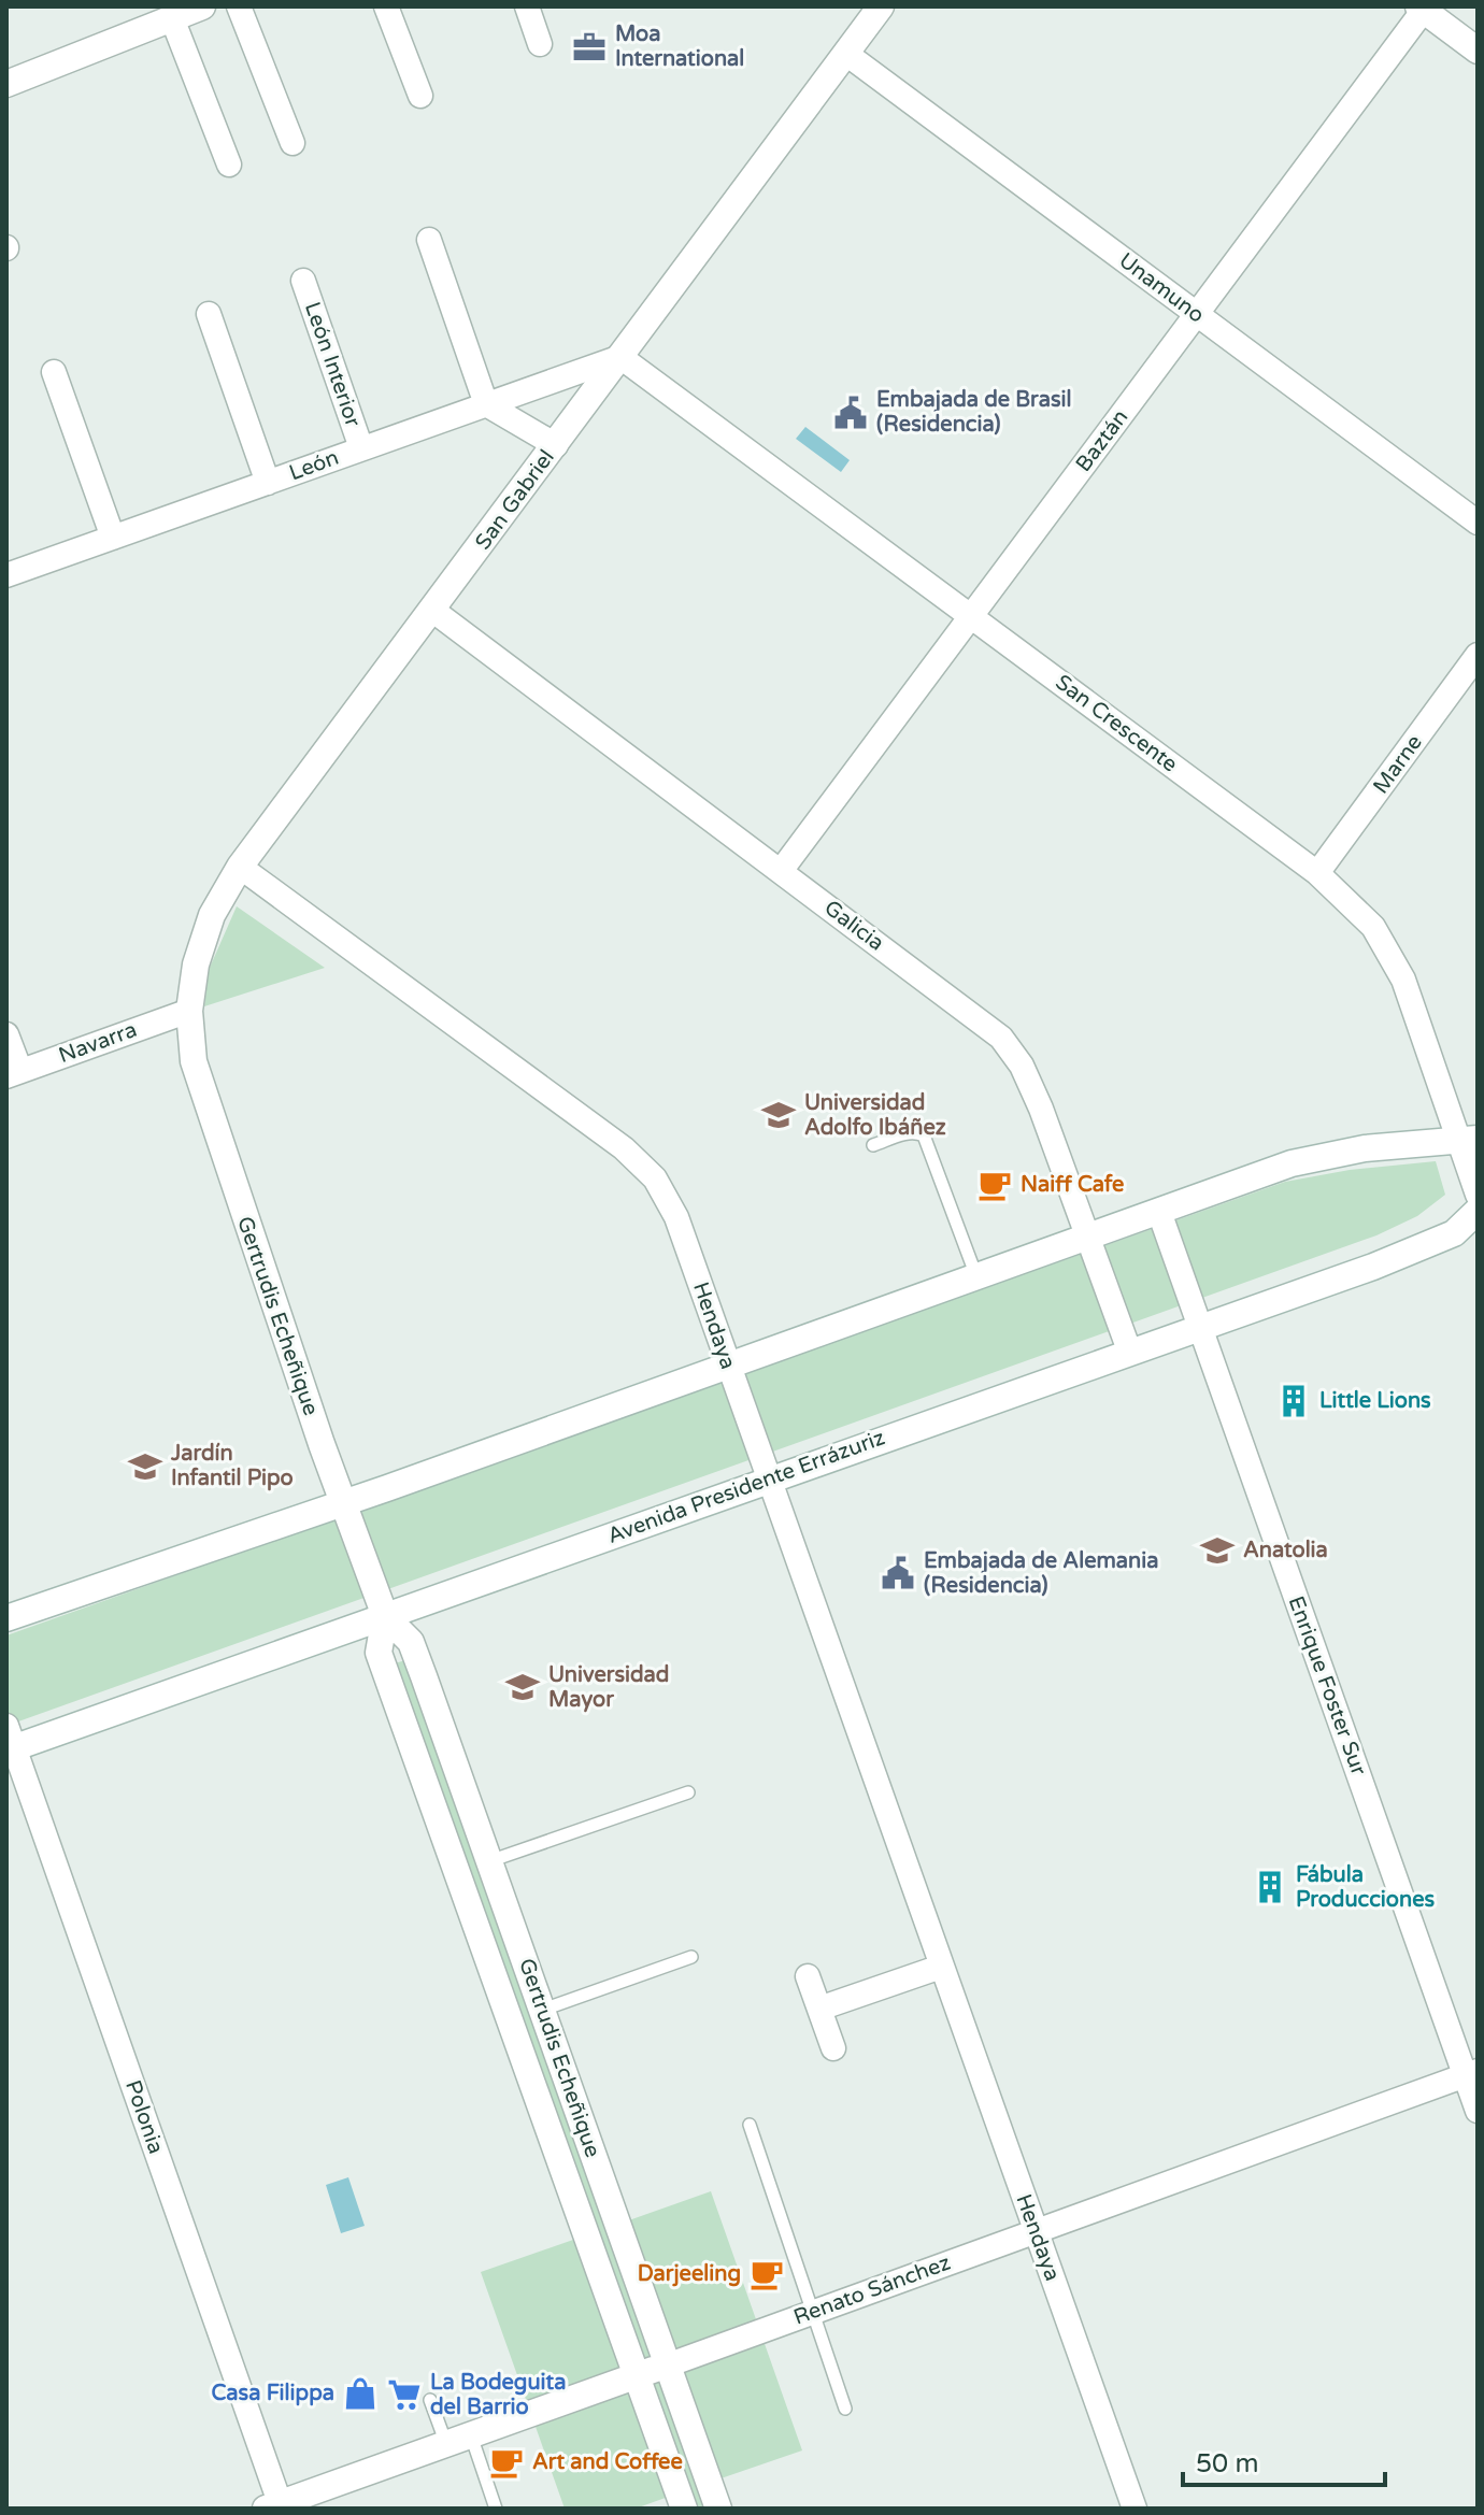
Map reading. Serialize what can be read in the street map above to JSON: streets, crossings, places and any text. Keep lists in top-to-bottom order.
{
  "streets": {
    "street": [
      "Unamuno",
      "León Interior",
      "Baztán",
      "León",
      "San Gabriel",
      "San Crescente",
      "Marne",
      "Galicia",
      "Navarra",
      "Gertrudis Echeñique",
      "Hendaya",
      "Avenida Presidente Errázuriz",
      "Enrique Foster Sur",
      "Polonia",
      "Renato Sánchez"
    ]
  },
  "crossings": [
    ["Unamuno", "Baztán"],
    ["Unamuno", "San Gabriel"],
    ["León Interior", "León"],
    ["Baztán", "San Crescente"],
    ["Baztán", "Galicia"],
    ["León", "San Gabriel"],
    ["León", "San Crescente"],
    ["San Gabriel", "San Crescente"],
    ["San Gabriel", "Galicia"],
    ["San Gabriel", "Navarra"],
    ["San Gabriel", "Gertrudis Echeñique"],
    ["San Gabriel", "Hendaya"],
    ["San Crescente", "Marne"],
    ["Galicia", "Avenida Presidente Errázuriz"],
    ["Navarra", "Gertrudis Echeñique"],
    ["Gertrudis Echeñique", "Avenida Presidente Errázuriz"],
    ["Gertrudis Echeñique", "Renato Sánchez"],
    ["Hendaya", "Avenida Presidente Errázuriz"],
    ["Hendaya", "Renato Sánchez"],
    ["Avenida Presidente Errázuriz", "Enrique Foster Sur"],
    ["Avenida Presidente Errázuriz", "Polonia"],
    ["Enrique Foster Sur", "Renato Sánchez"],
    ["Polonia", "Renato Sánchez"]
  ],
  "places": {
    "office": ["Moa International"],
    "public building": ["Embajada de Brasil (Residencia)", "Embajada de Alemania (Residencia)"],
    "school or university": [
      "Universidad Adolfo Ibáñez",
      "Jardín Infantil Pipo",
      "Anatolia",
      "Universidad Mayor"
    ],
    "cafe": ["Naiff Cafe", "Darjeeling", "Art and Coffee"],
    "building": ["Little Lions", "Fábula Producciones"],
    "shop": ["Casa Filippa"],
    "supermarket": ["La Bodeguita del Barrio"]
  },
  "scale_bar": "50 m"
}
